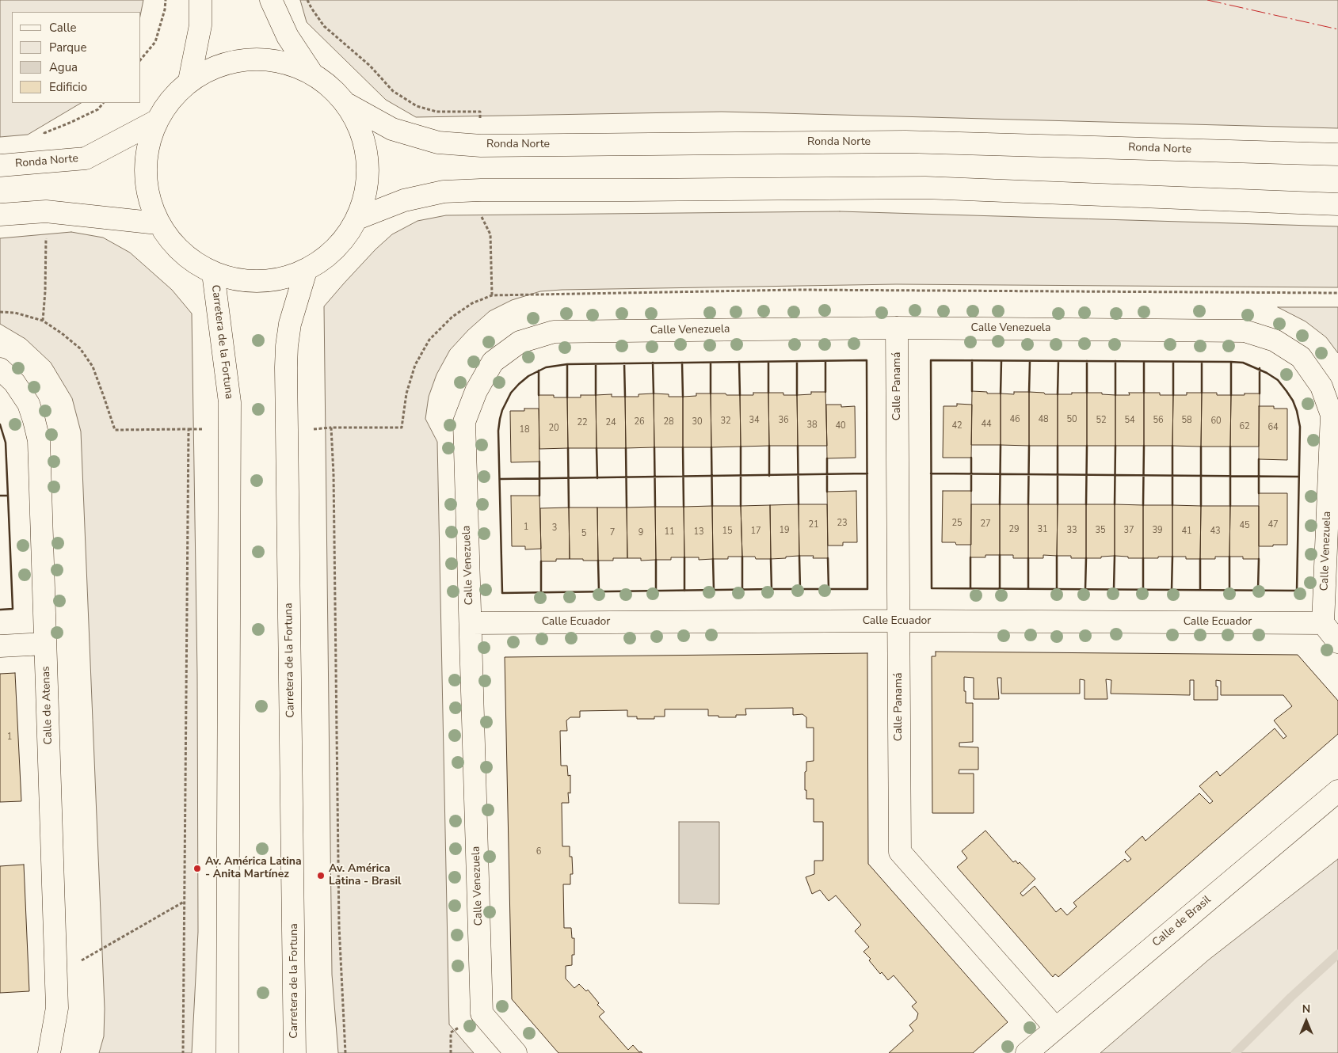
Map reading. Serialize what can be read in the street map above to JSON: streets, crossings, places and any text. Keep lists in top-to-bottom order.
{
  "streets": {
    "main road": [
      "Ronda Norte",
      "Calle Venezuela",
      "Carretera de la Fortuna",
      "Calle Panamá",
      "Calle Ecuador",
      "Calle de Atenas",
      "Calle de Brasil"
    ]
  },
  "crossings": [
    ["Calle Venezuela", "Calle Panamá"],
    ["Calle Venezuela", "Calle Ecuador"],
    ["Calle Panamá", "Calle Ecuador"],
    ["Calle Panamá", "Calle de Brasil"]
  ],
  "places": ["Av. América Latina - Anita Martínez", "Av. América Latina - Brasil"],
  "house_numbers": [
    "46",
    "48",
    "50",
    "34",
    "36",
    "52",
    "54",
    "56",
    "58",
    "32",
    "60",
    "26",
    "28",
    "30",
    "22",
    "24",
    "44",
    "38",
    "40",
    "42",
    "62",
    "64",
    "20",
    "18",
    "23",
    "25",
    "27",
    "21",
    "47",
    "45",
    "1",
    "3",
    "29",
    "31",
    "19",
    "33",
    "35",
    "37",
    "39",
    "15",
    "17",
    "41",
    "43",
    "11",
    "13",
    "7",
    "9",
    "5",
    "1",
    "6"
  ],
  "legend": [
    "Calle",
    "Parque",
    "Agua",
    "Edificio"
  ],
  "north": "top"
}
